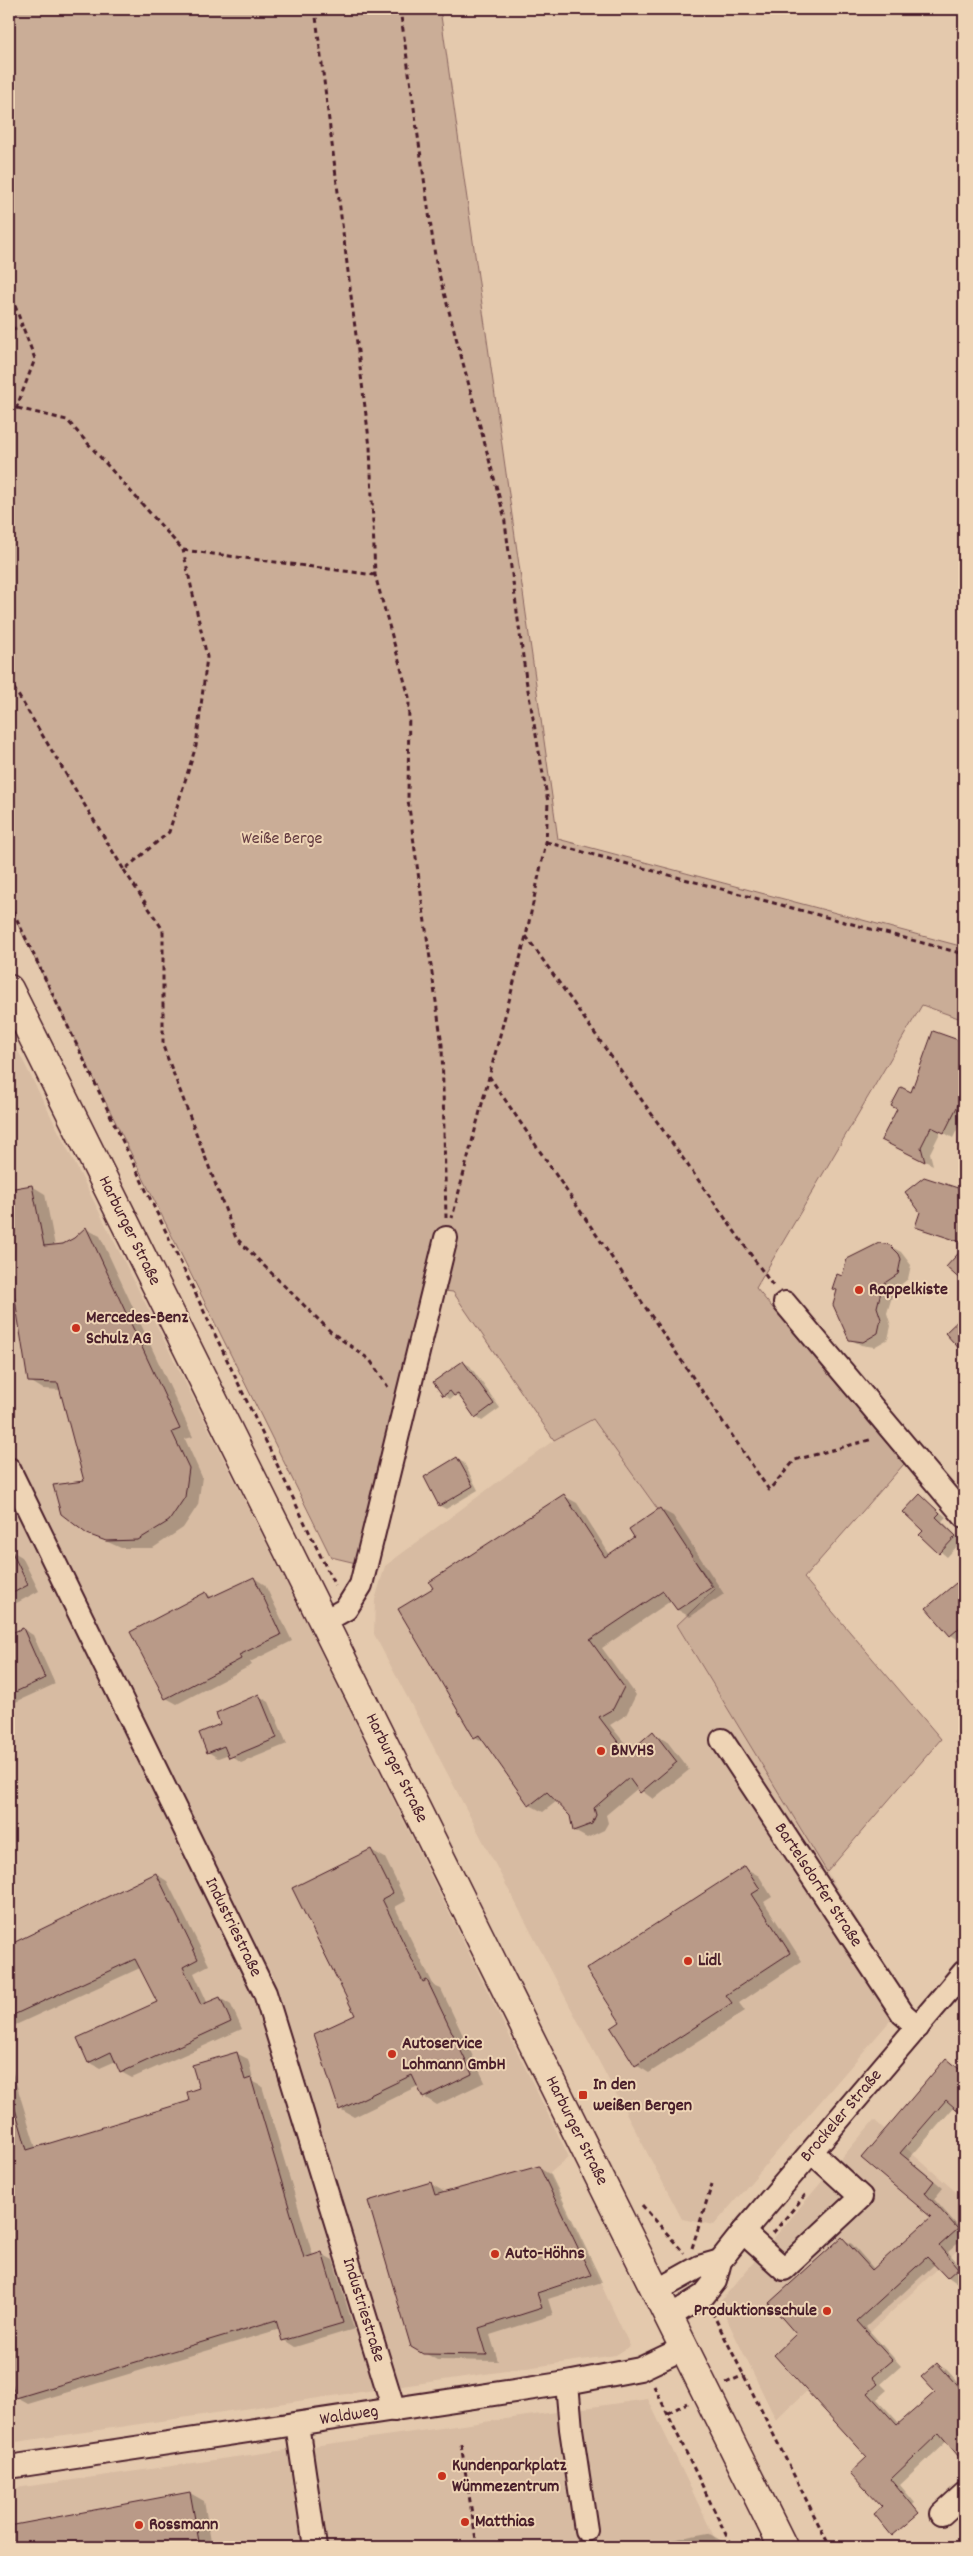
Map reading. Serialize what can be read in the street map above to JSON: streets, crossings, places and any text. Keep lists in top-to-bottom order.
{
  "streets": {
    "main road": ["Harburger Straße"],
    "street": [
      "Bartelsdorfer Straße",
      "Industriestraße",
      "Brockeler Straße",
      "Waldweg"
    ]
  },
  "crossings": [
    ["Harburger Straße", "Brockeler Straße"],
    ["Harburger Straße", "Waldweg"],
    ["Bartelsdorfer Straße", "Brockeler Straße"],
    ["Industriestraße", "Waldweg"]
  ],
  "parks": ["Weiße Berge"],
  "places": {
    "other": [
      "Rappelkiste",
      "Mercedes-Benz Schulz AG",
      "BNVHS",
      "Lidl",
      "Autoservice Lohmann GmbH",
      "Auto-Höhns",
      "Produktionsschule",
      "Kundenparkplatz Wümmezentrum",
      "Matthias",
      "Rossmann"
    ],
    "transit": ["In den weißen Bergen"]
  }
}
